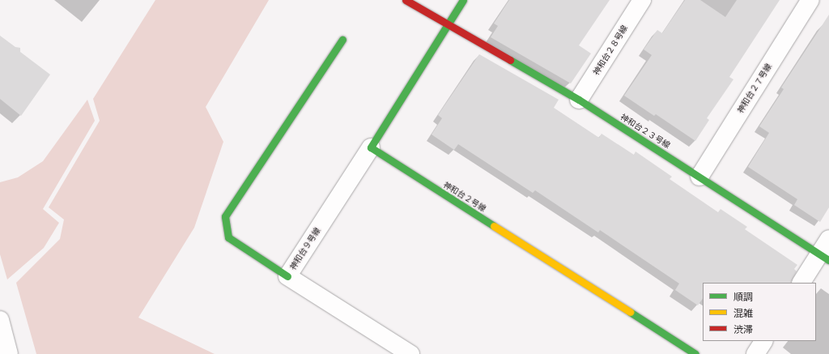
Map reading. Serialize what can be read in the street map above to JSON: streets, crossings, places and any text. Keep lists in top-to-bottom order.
{
  "streets": {
    "street": [
      "神和台２８号線",
      "神和台２７号線",
      "神和台２３号線",
      "神和台２号線",
      "神和台９号線"
    ]
  },
  "crossings": [
    ["神和台２８号線", "神和台２３号線"],
    ["神和台２７号線", "神和台２３号線"],
    ["神和台２号線", "神和台９号線"]
  ],
  "legend": ["順調", "混雑", "渋滞"]
}
